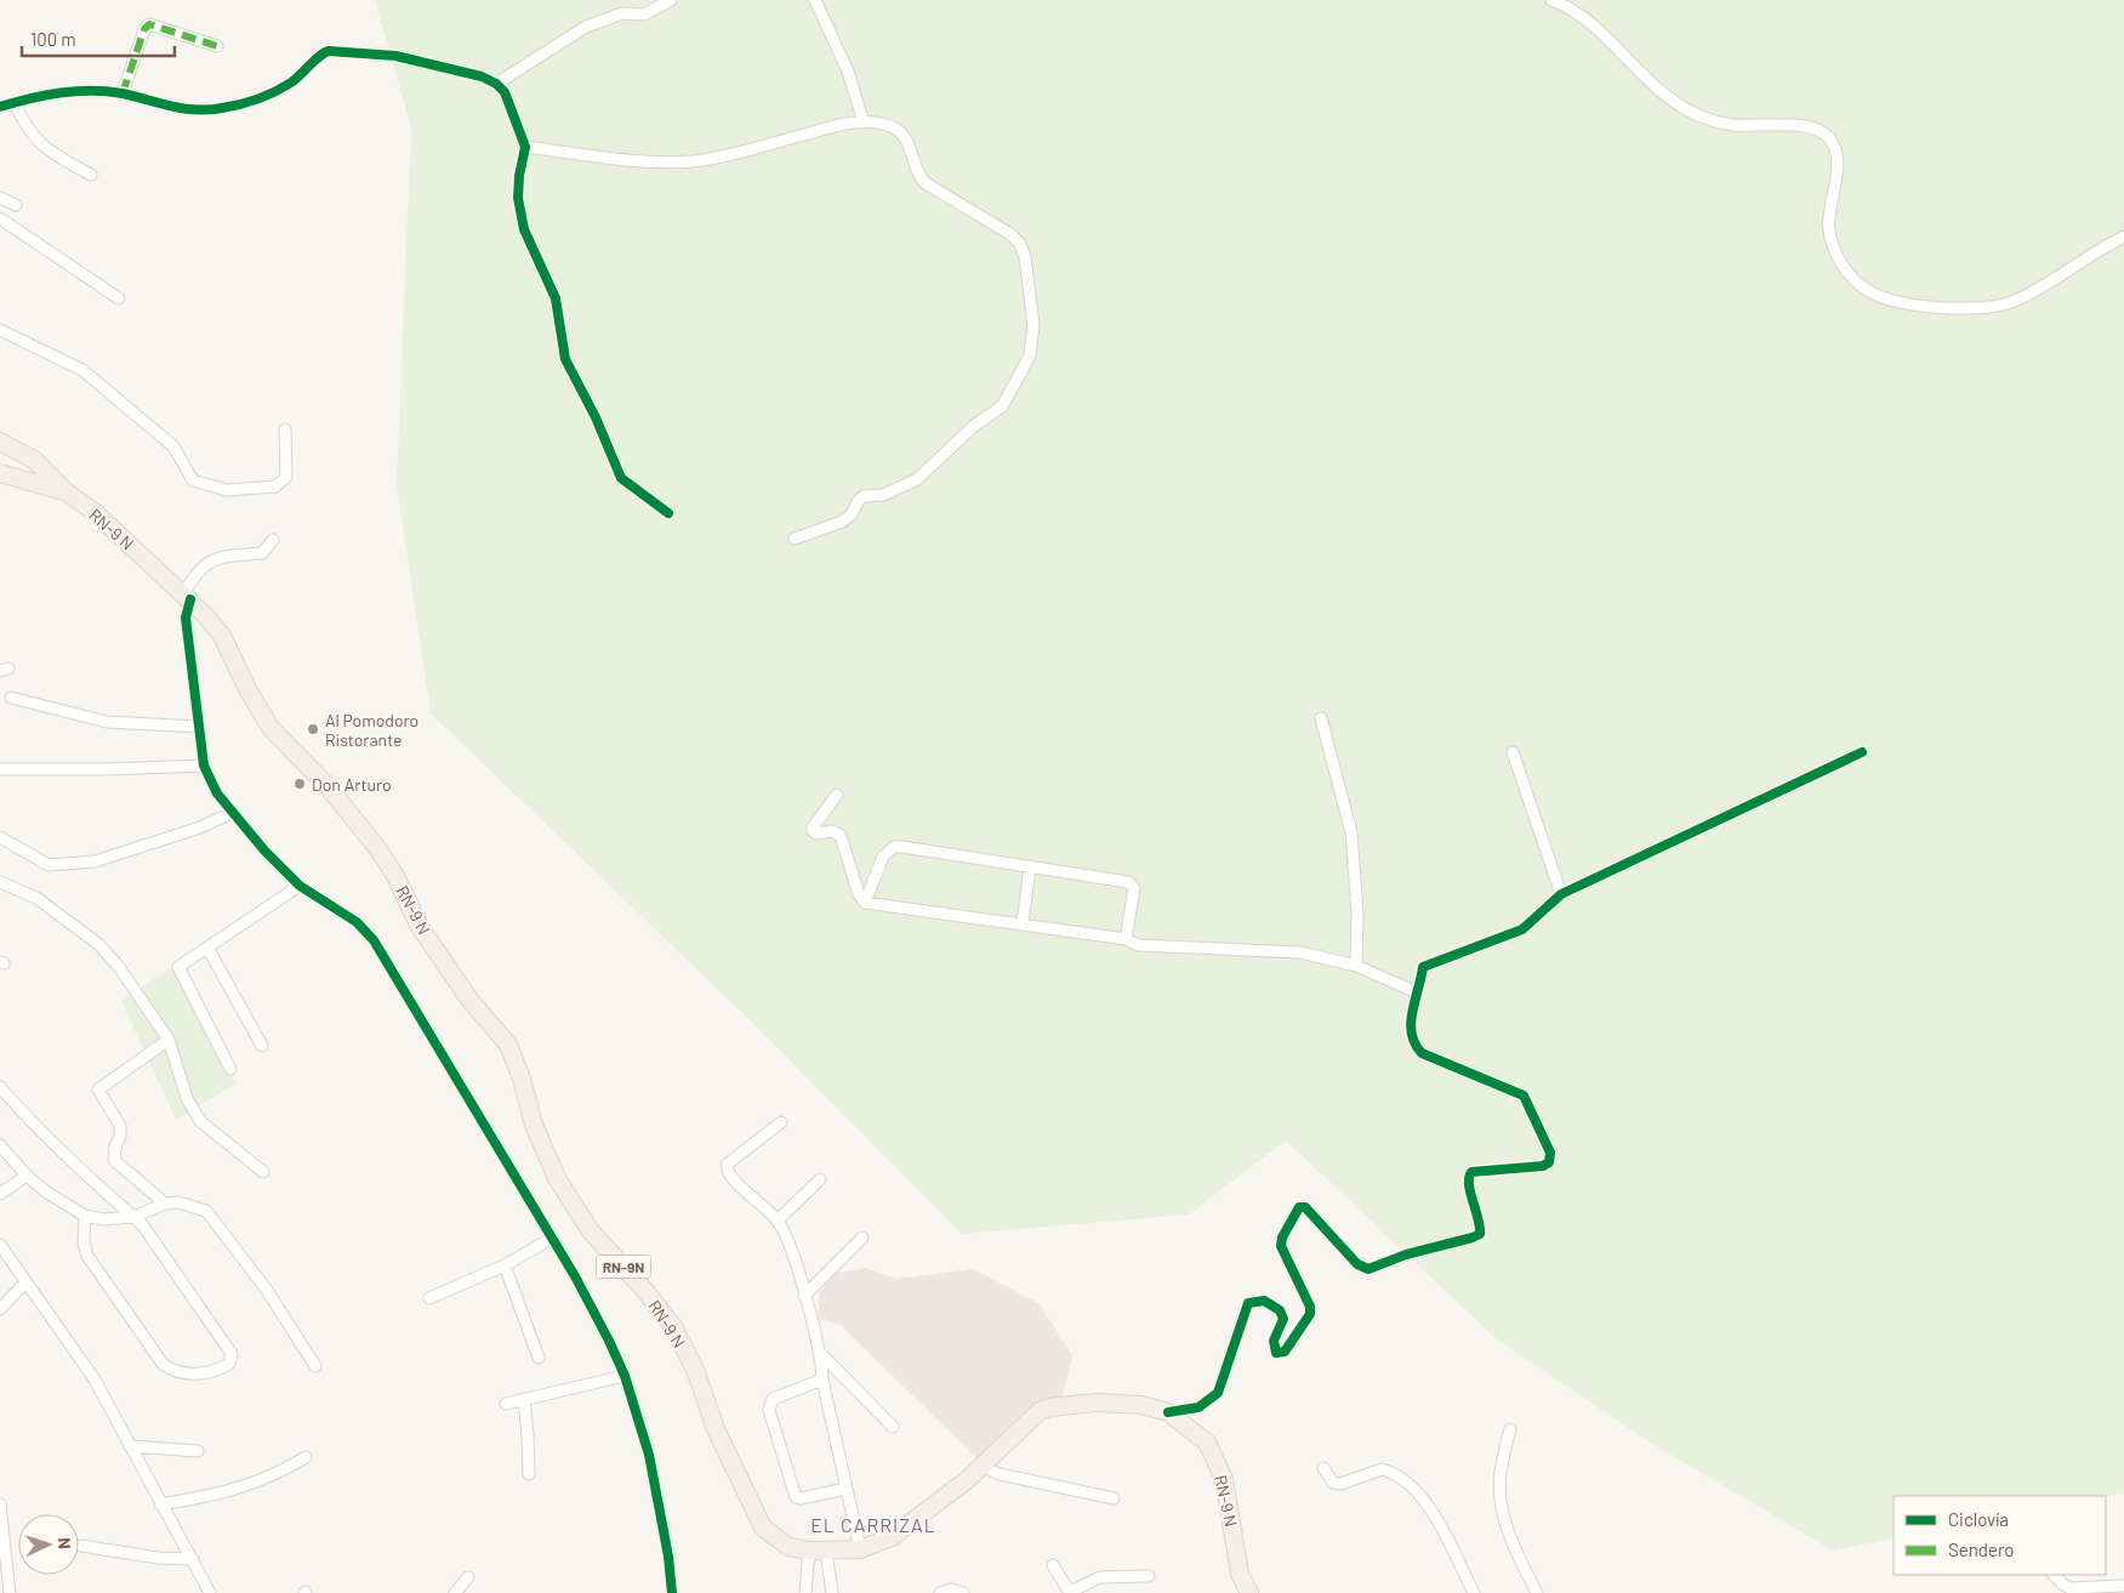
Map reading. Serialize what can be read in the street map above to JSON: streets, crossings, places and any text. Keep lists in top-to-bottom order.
{
  "streets": {
    "main road": ["RN-9 N", "RN-9N"]
  },
  "crossings": [
    ["RN-9 N", "RN-9N"]
  ],
  "districts": ["EL CARRIZAL"],
  "places": ["Al Pomodoro Ristorante", "Don Arturo"],
  "legend": ["Ciclovía", "Sendero"],
  "scale_bar": "100 m",
  "north": "right"
}
